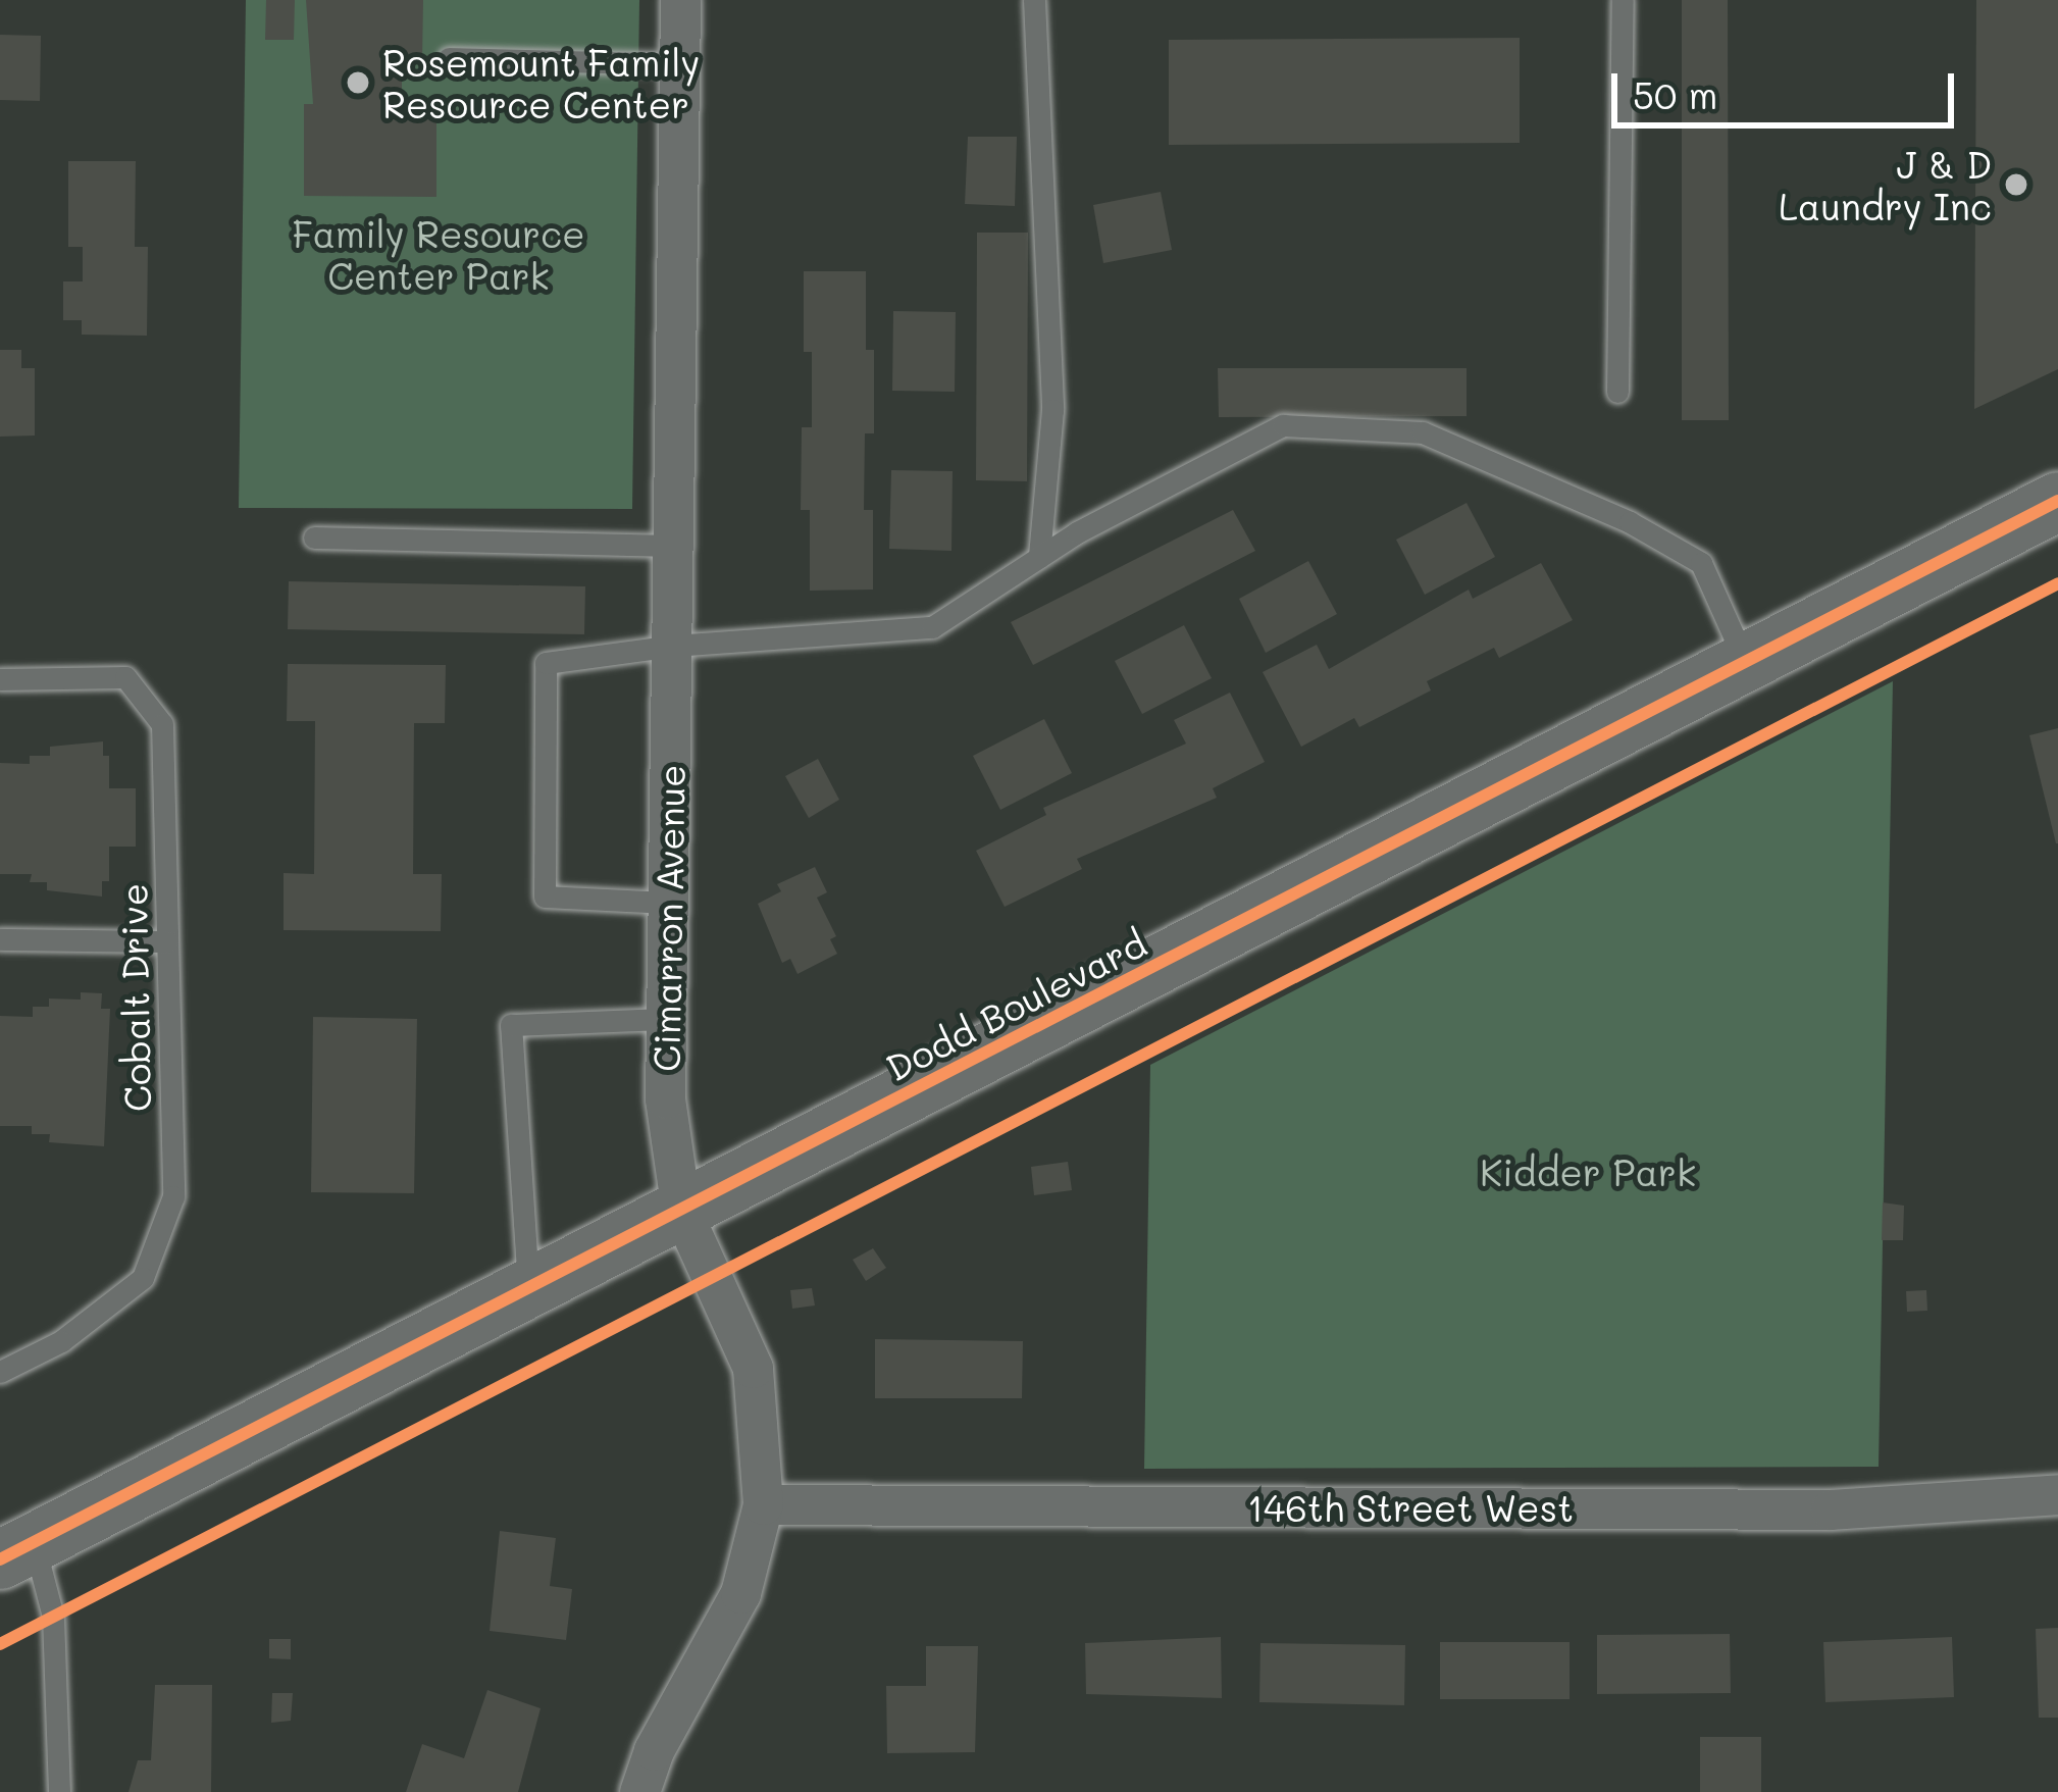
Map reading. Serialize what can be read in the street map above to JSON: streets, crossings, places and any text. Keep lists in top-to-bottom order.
{
  "streets": {
    "street": ["Cimarron Avenue", "Dodd Boulevard", "146th Street West"],
    "lane": ["Cobalt Drive"]
  },
  "crossings": [
    ["Cimarron Avenue", "Dodd Boulevard"],
    ["Cimarron Avenue", "146th Street West"]
  ],
  "parks": ["Family Resource Center Park", "Kidder Park"],
  "places": ["Rosemount Family Resource Center", "J & D Laundry Inc"],
  "scale_bar": "50 m"
}
